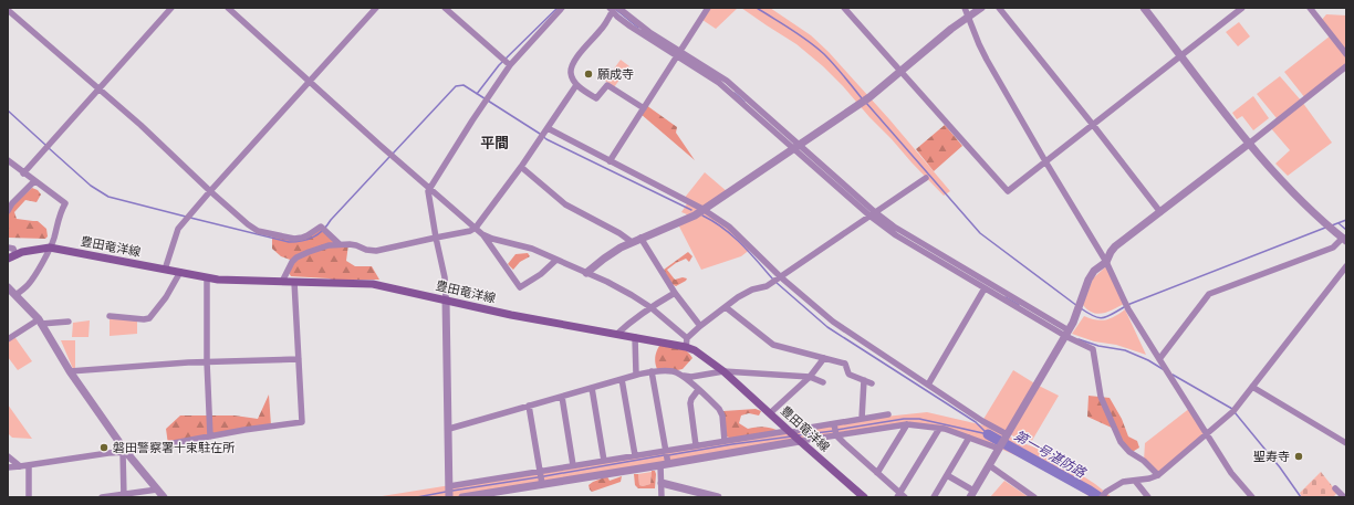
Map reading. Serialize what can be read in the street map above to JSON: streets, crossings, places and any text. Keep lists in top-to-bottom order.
{
  "streets": {
    "main road": ["豊田竜洋線"]
  },
  "districts": ["平間"],
  "water": ["第一号湛防路"],
  "places": ["願成寺", "磐田警察署十束駐在所", "聖寿寺"]
}
